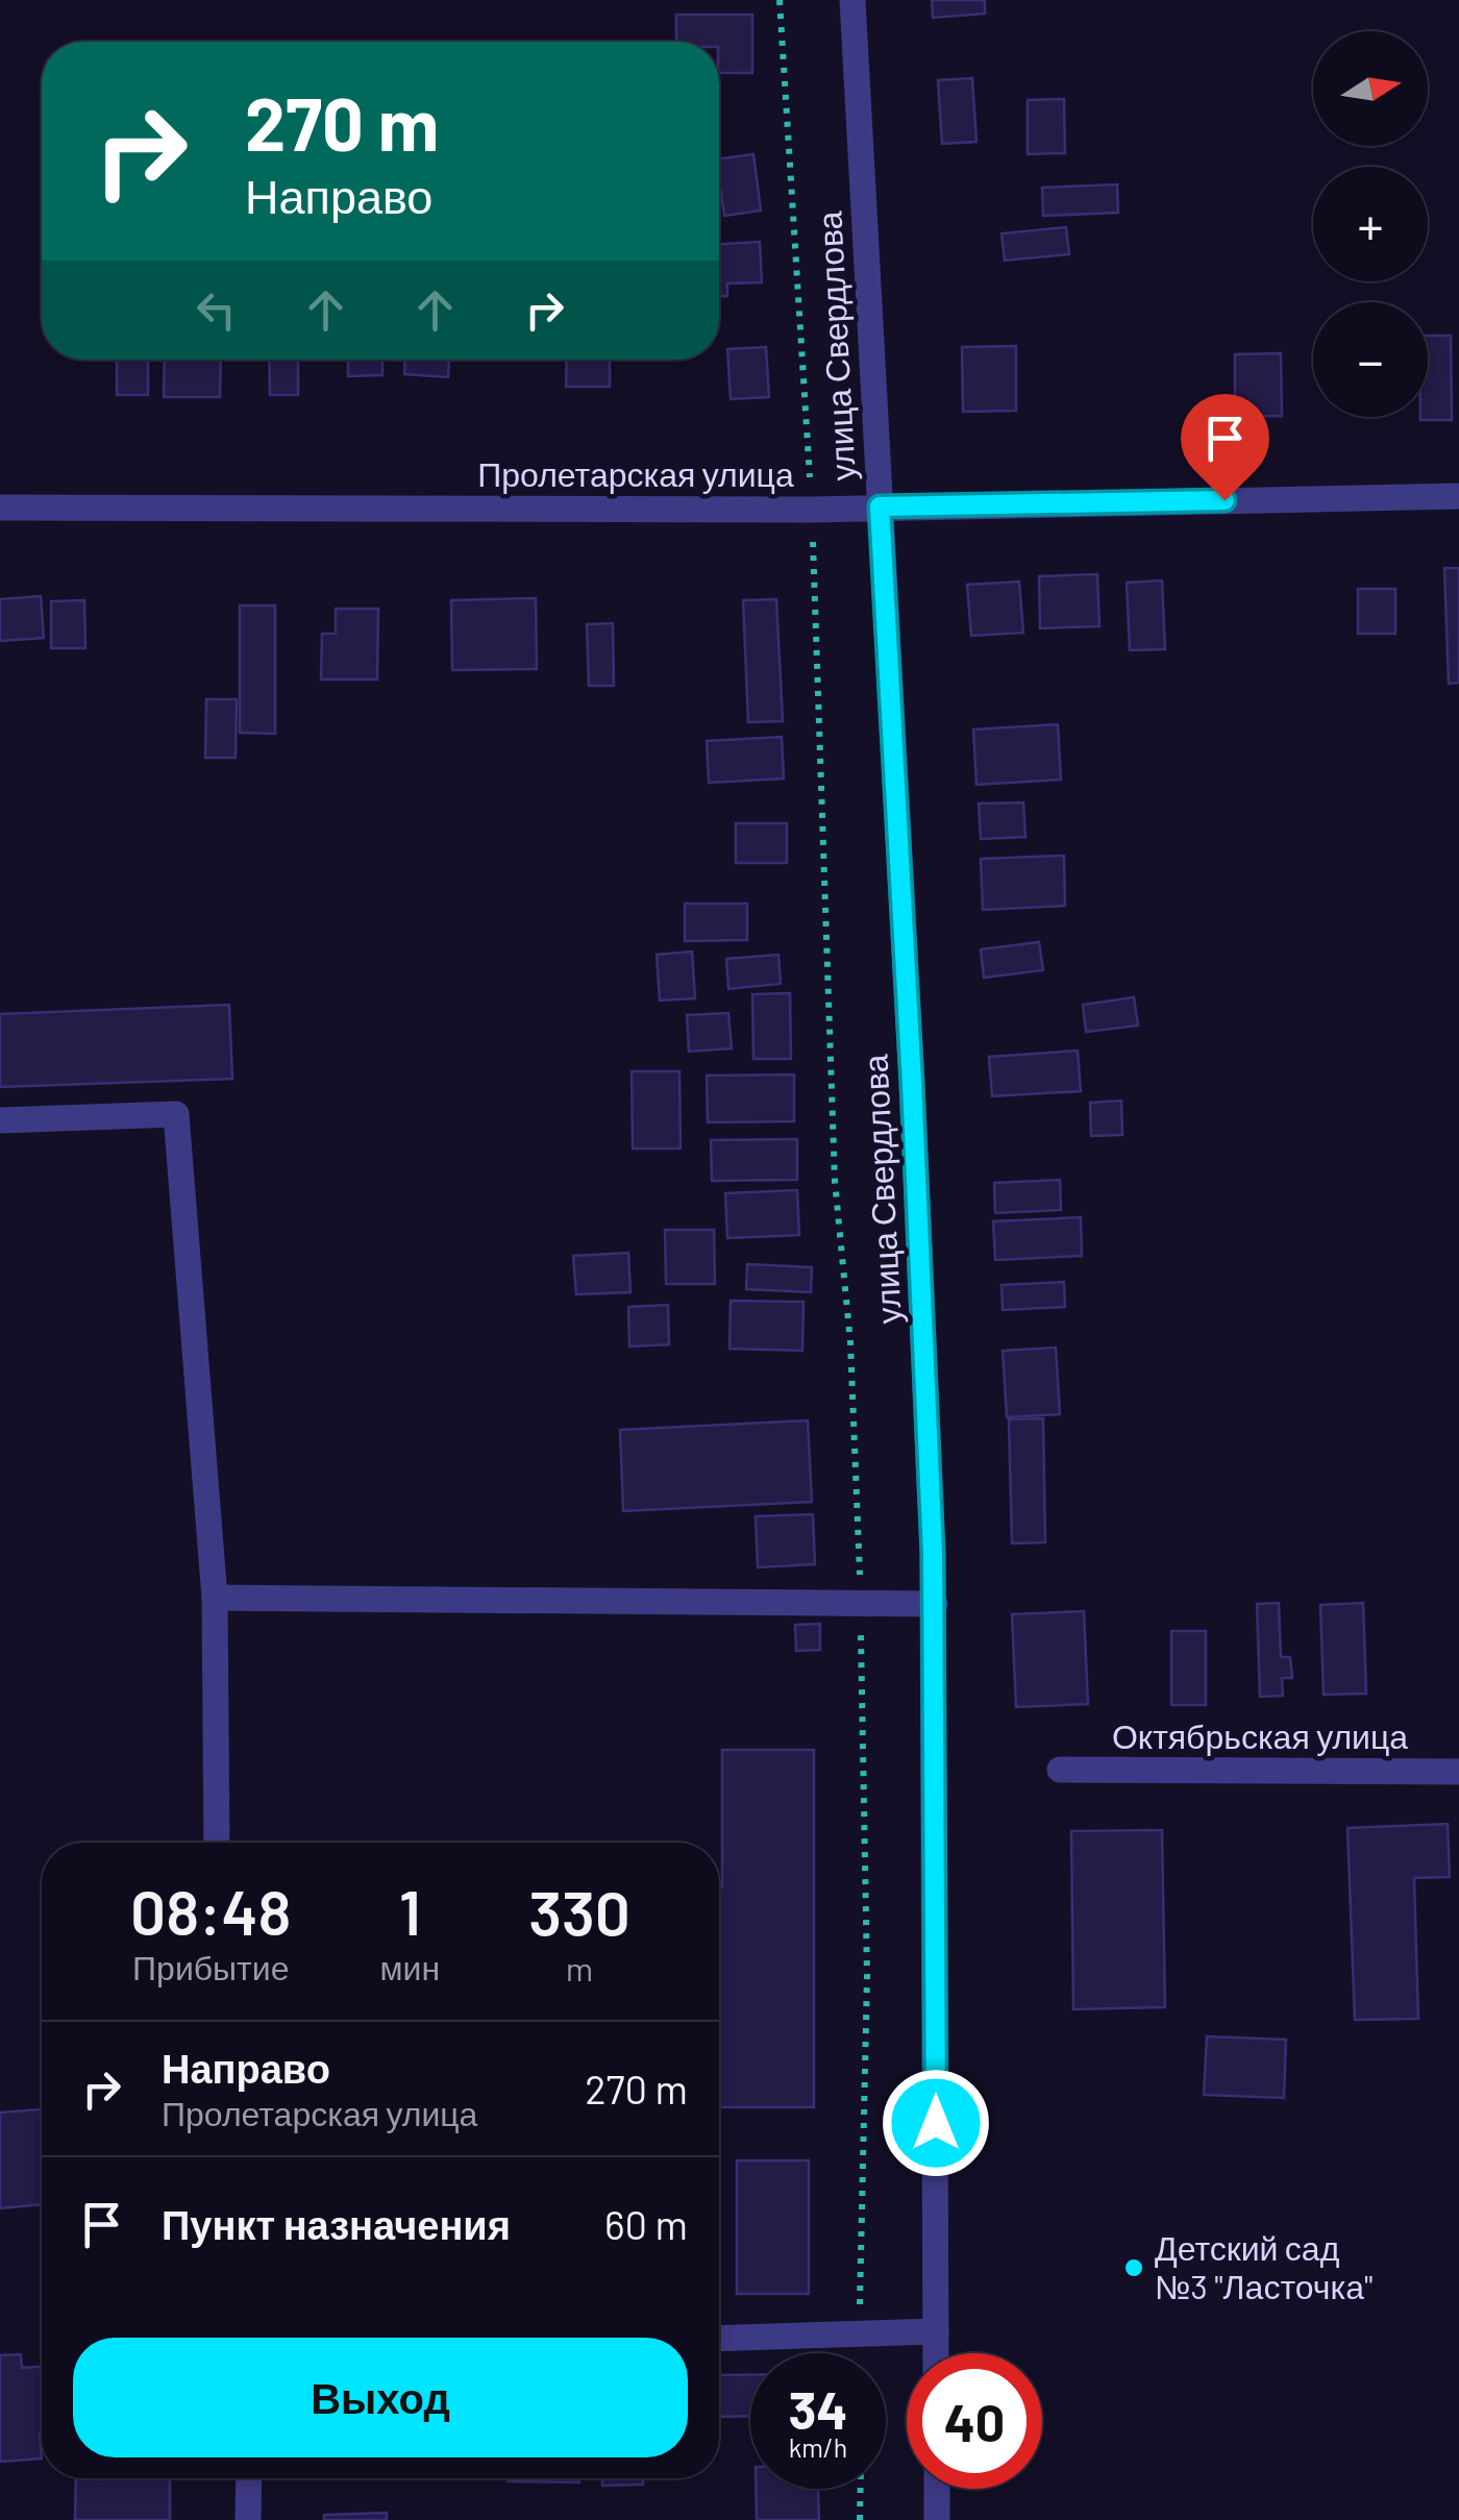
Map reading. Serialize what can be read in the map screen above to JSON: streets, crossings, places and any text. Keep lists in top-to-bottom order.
{
  "streets": {
    "street": ["улица Свердлова", "Пролетарская улица", "Октябрьская улица"]
  },
  "crossings": [
    ["улица Свердлова", "Пролетарская улица"]
  ],
  "places": ["Детский сад №3 \"Ласточка\""],
  "north": "right",
  "page": {
    "map_buttons": ["+", "−"],
    "turn": ["270 m", "Направо"],
    "eta": [
      "08:48",
      "Прибытие",
      "1",
      "мин",
      "330",
      "m"
    ],
    "list": [
      {
        "name": "Направо",
        "note": "Пролетарская улица",
        "value": "270 m"
      },
      {
        "name": "Пункт назначения",
        "value": "60 m"
      }
    ],
    "buttons": "Выход",
    "speed": "34 km/h",
    "limit": "40"
  }
}
